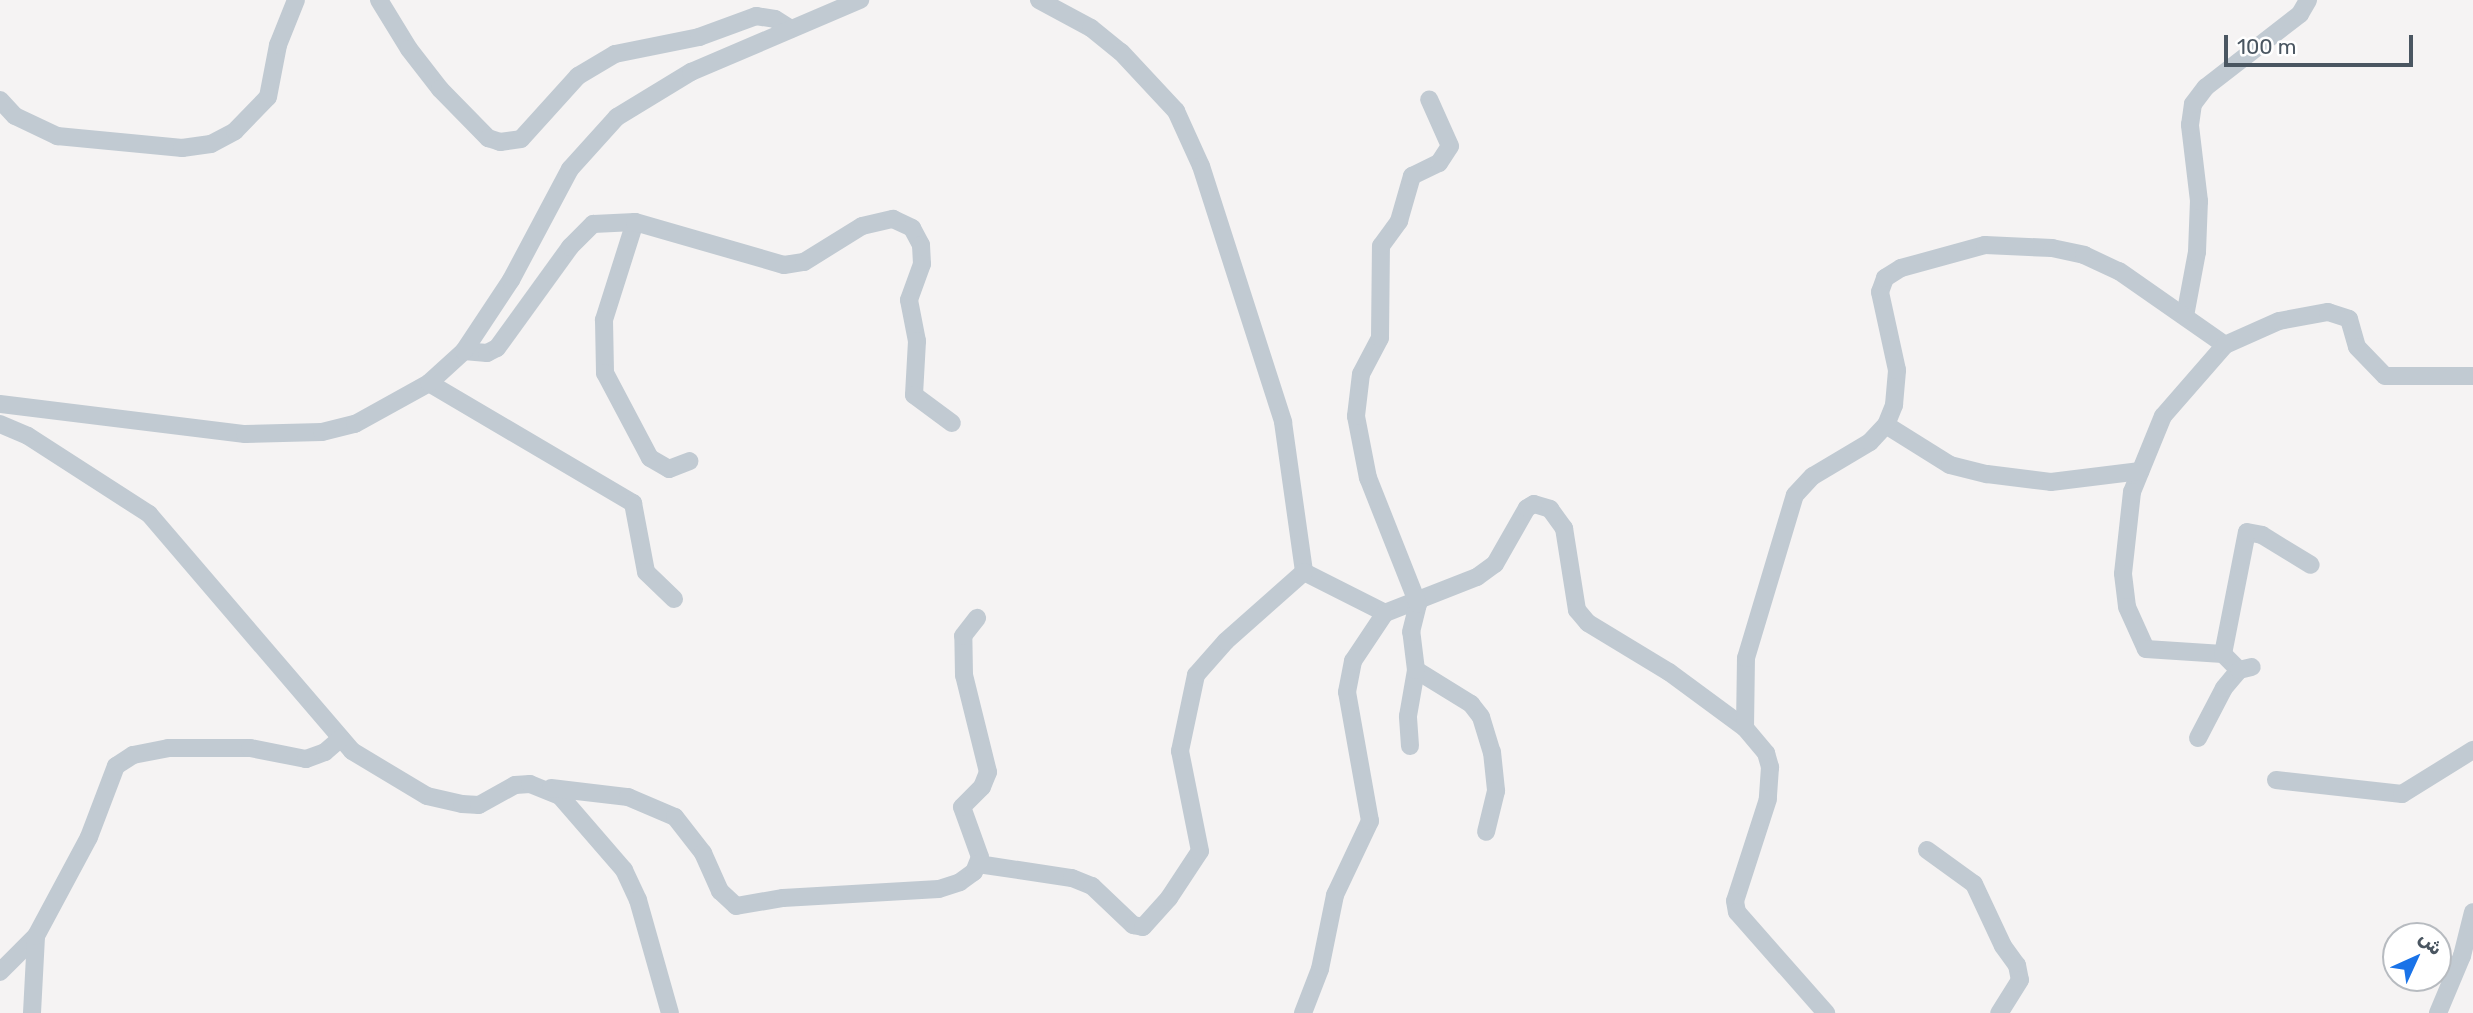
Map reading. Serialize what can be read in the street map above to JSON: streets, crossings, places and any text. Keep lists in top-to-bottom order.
{
  "scale_bar": "100 m",
  "north": "top right"
}
